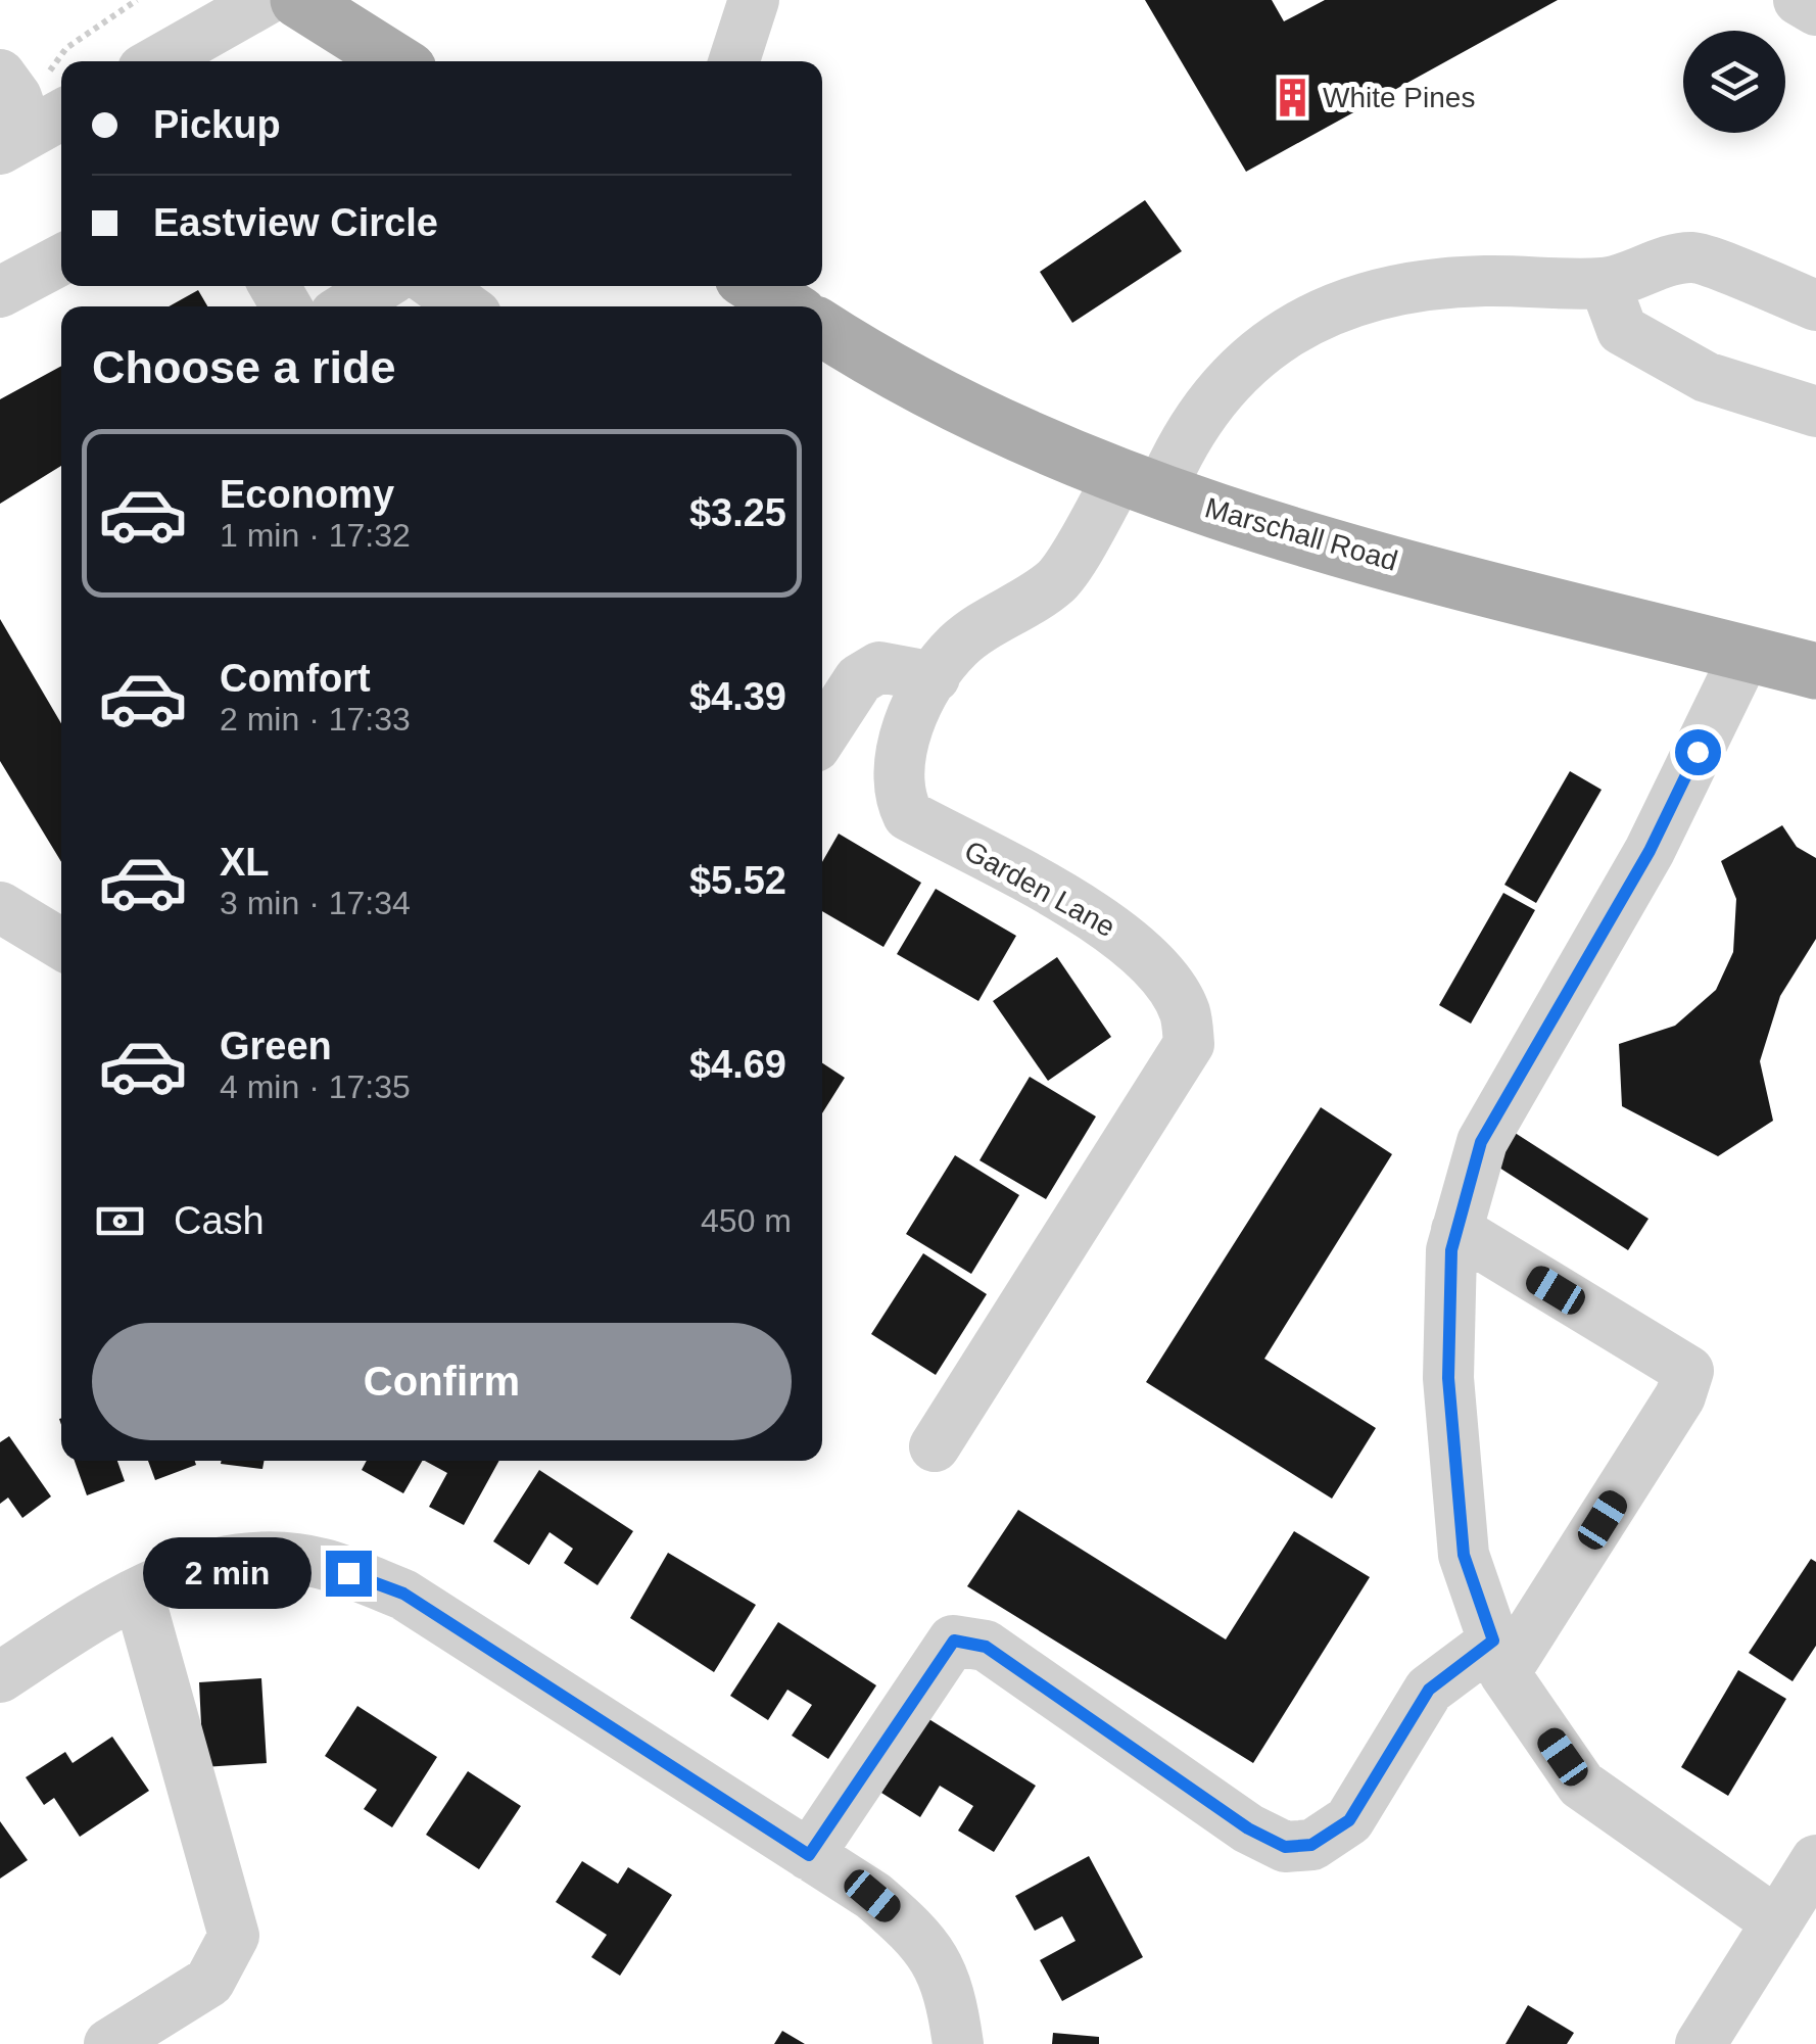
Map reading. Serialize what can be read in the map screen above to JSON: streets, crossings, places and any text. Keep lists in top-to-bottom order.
{
  "streets": {
    "main road": ["Marschall Road"],
    "street": ["Garden Lane"]
  },
  "crossings": [
    ["Marschall Road", "Garden Lane"]
  ],
  "places": {
    "building": ["White Pines"]
  },
  "page": {
    "banner": ["Pickup", "Eastview Circle"],
    "heading": "Choose a ride",
    "list": [
      {
        "name": "Economy",
        "note": "1 min · 17:32",
        "value": "$3.25"
      },
      {
        "name": "Comfort",
        "note": "2 min · 17:33",
        "value": "$4.39"
      },
      {
        "name": "XL",
        "note": "3 min · 17:34",
        "value": "$5.52"
      },
      {
        "name": "Green",
        "note": "4 min · 17:35",
        "value": "$4.69"
      }
    ],
    "pay": ["Cash", "450 m"],
    "buttons": "Confirm",
    "bubble": "2 min"
  }
}
